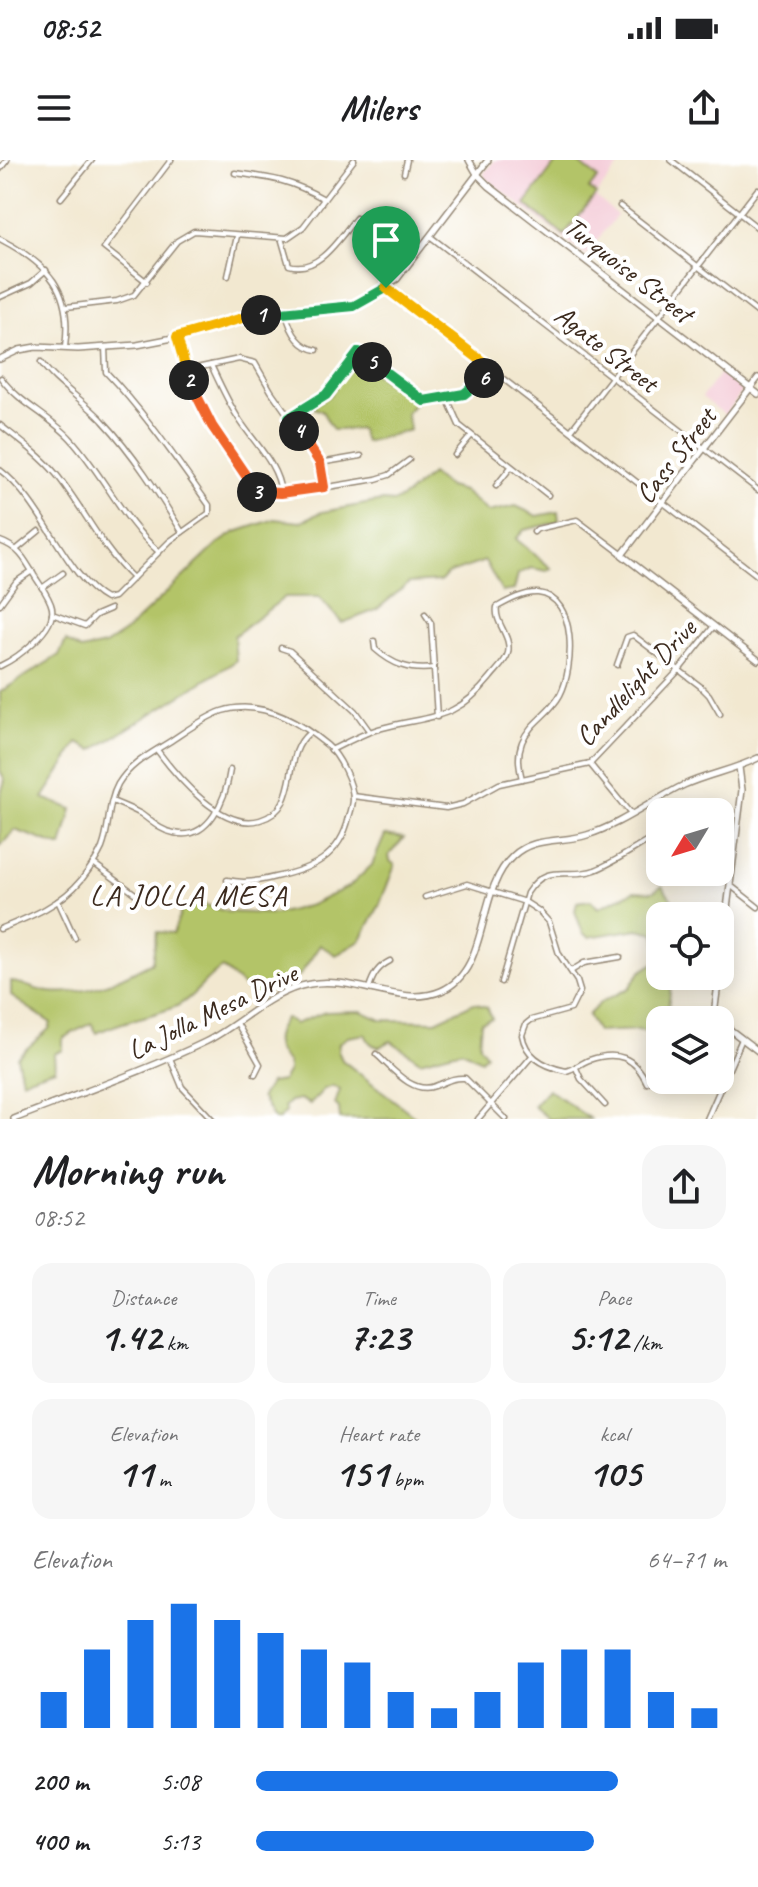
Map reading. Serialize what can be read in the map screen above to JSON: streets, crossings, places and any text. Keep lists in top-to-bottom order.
{
  "streets": {
    "street": [
      "Turquoise Street",
      "Agate Street",
      "Cass Street",
      "Candlelight Drive",
      "La Jolla Mesa Drive"
    ]
  },
  "crossings": [
    ["Turquoise Street", "Cass Street"],
    ["Agate Street", "Cass Street"]
  ],
  "districts": ["LA JOLLA MESA"],
  "north": "bottom left",
  "page": {
    "status": "08:52",
    "header": "Milers",
    "pins": [
      "1",
      "5",
      "6",
      "2",
      "4",
      "3"
    ],
    "heading": ["Morning run", "08:52"],
    "stats": [
      ["Distance", "1.42 km"],
      ["Time", "7:23"],
      ["Pace", "5:12 /km"],
      ["Elevation", "11 m"],
      ["Heart rate", "151 bpm"],
      ["kcal", "105"]
    ],
    "chart": ["Elevation", "64–71 m"],
    "list": [
      {
        "name": "200 m",
        "note": "5:08"
      },
      {
        "name": "400 m",
        "note": "5:13"
      }
    ]
  }
}
